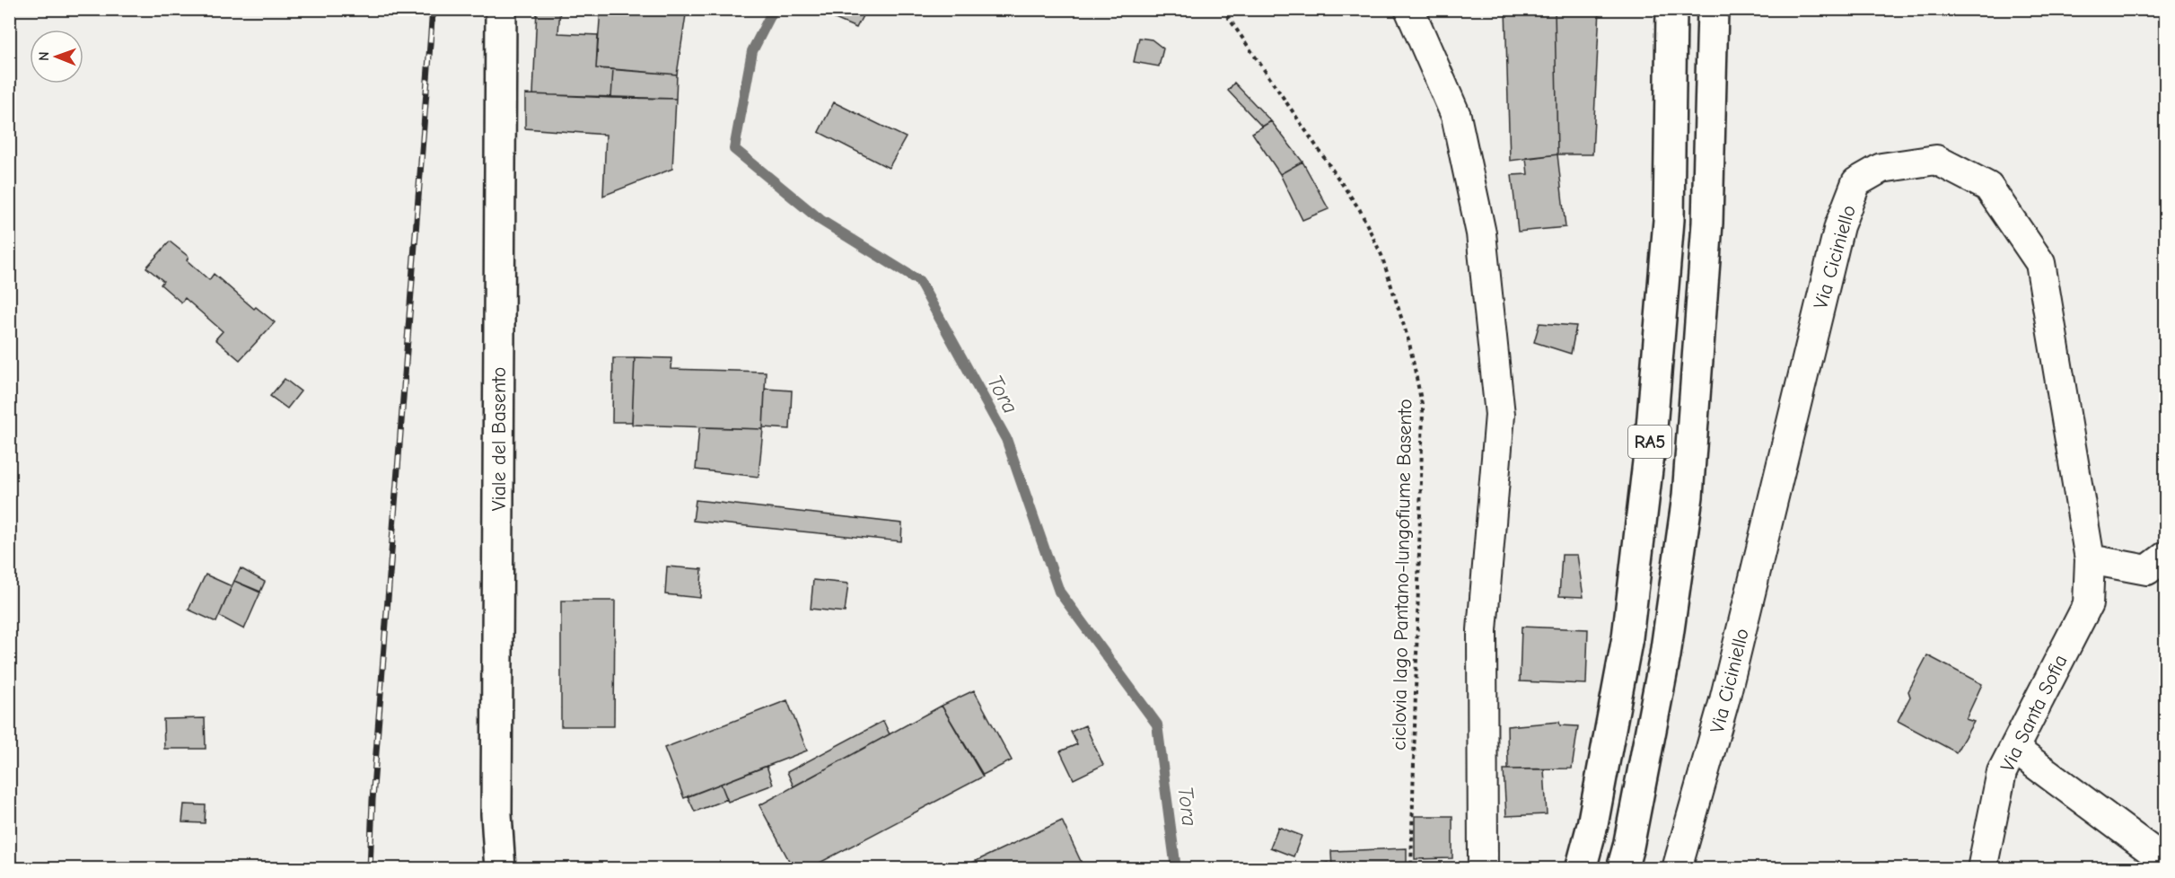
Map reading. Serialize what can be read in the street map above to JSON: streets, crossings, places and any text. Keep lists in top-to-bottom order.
{
  "streets": {
    "main road": ["Viale del Basento", "RA5"],
    "street": ["Via Ciciniello", "Via Santa Sofia"],
    "path": ["ciclovia lago Pantano-lungofiume Basento"]
  },
  "crossings": [
    ["Via Ciciniello", "Via Santa Sofia"]
  ],
  "water": ["Tora"],
  "north": "left"
}
